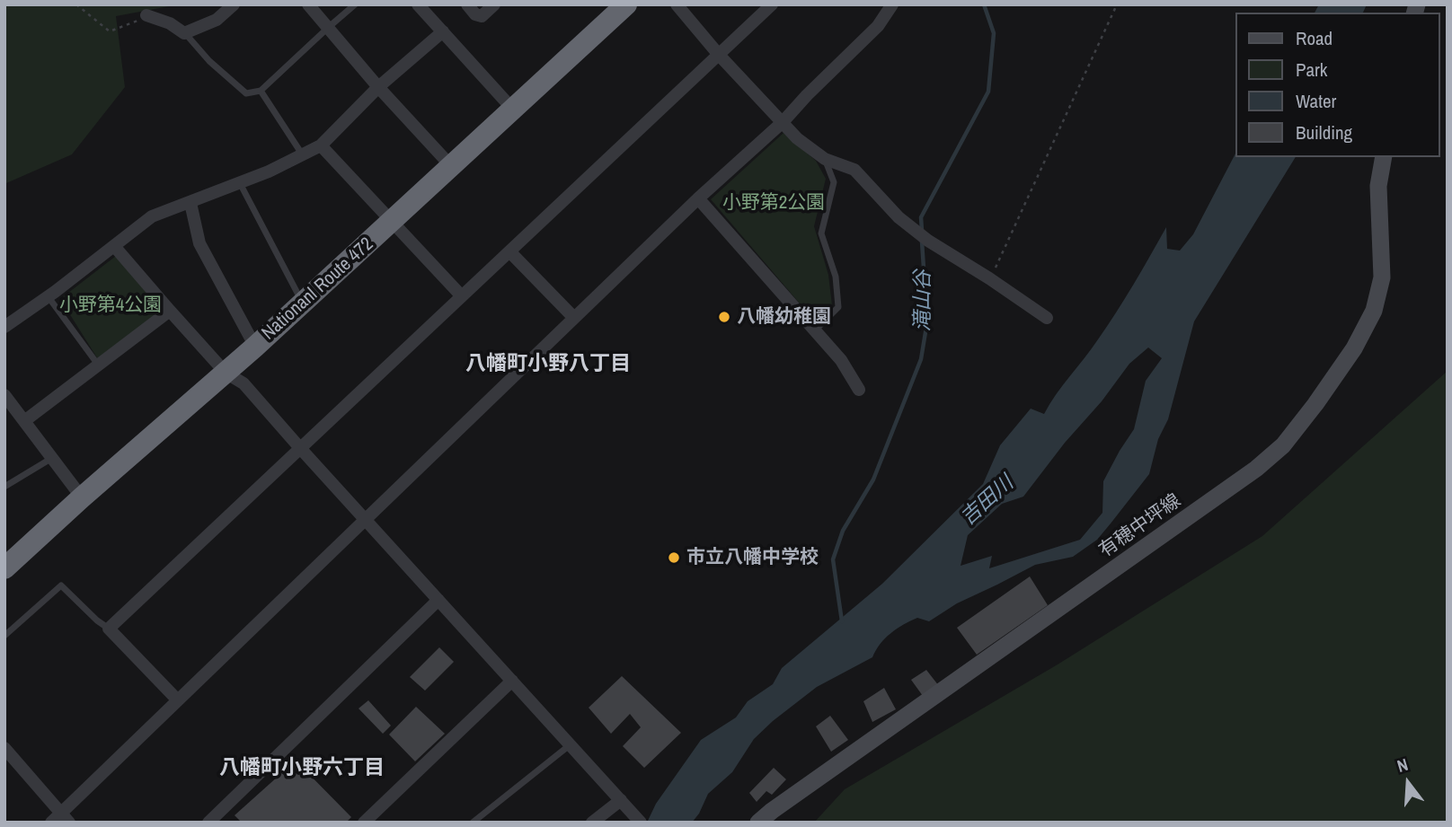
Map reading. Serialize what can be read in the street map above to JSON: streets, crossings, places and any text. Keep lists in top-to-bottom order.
{
  "streets": {
    "highway": ["Nationanl Route 472"],
    "main road": ["有穂中坪線"]
  },
  "districts": ["八幡町小野八丁目", "八幡町小野六丁目"],
  "water": ["滝山谷", "吉田川"],
  "parks": ["小野第2公園", "小野第4公園"],
  "places": ["八幡幼稚園", "市立八幡中学校"],
  "legend": [
    "Road",
    "Park",
    "Water",
    "Building"
  ],
  "north": "top"
}
